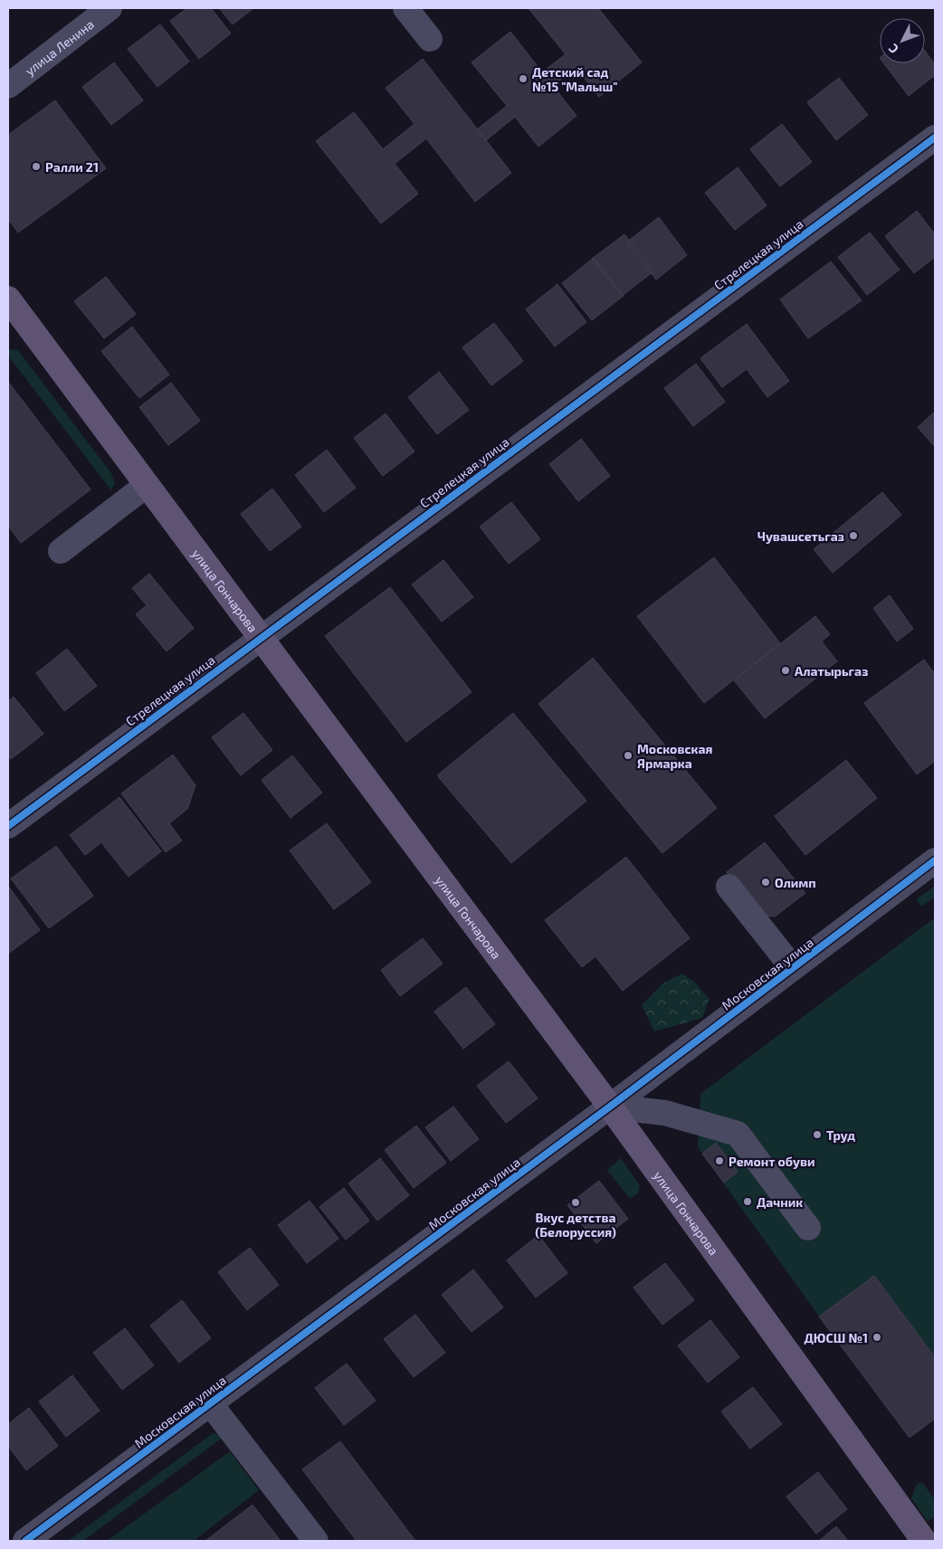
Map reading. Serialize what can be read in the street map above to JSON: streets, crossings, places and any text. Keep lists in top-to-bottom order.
{
  "streets": {
    "main road": ["улица Гончарова"],
    "street": ["улица Ленина", "Стрелецкая улица", "Московская улица"]
  },
  "crossings": [
    ["Стрелецкая улица", "улица Гончарова"],
    ["улица Гончарова", "Московская улица"]
  ],
  "places": [
    "Детский сад №15 \"Малыш\"",
    "Ралли 21",
    "Чувашсетьгаз",
    "Алатырьгаз",
    "Московская Ярмарка",
    "Олимп",
    "Труд",
    "Ремонт обуви",
    "Дачник",
    "Вкус детства (Белоруссия)",
    "ДЮСШ №1"
  ],
  "north": "bottom left"
}
